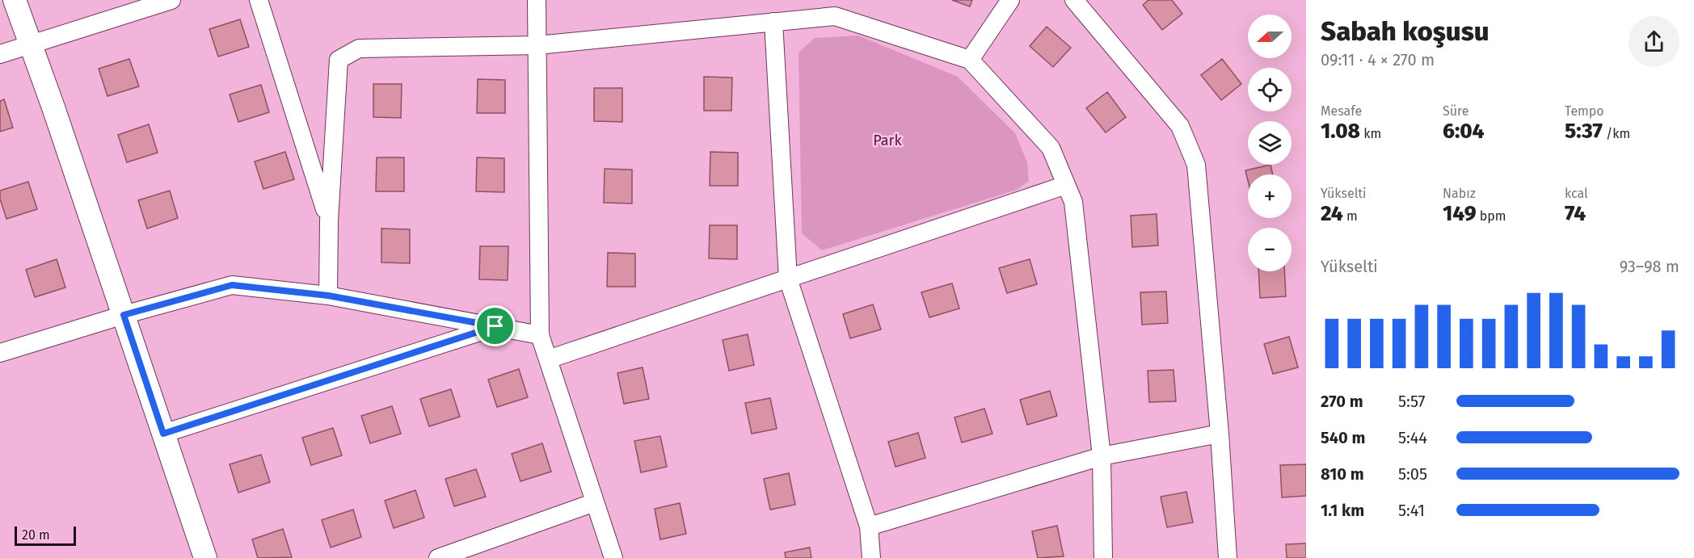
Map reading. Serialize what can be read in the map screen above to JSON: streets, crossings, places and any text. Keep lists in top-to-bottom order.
{
  "parks": ["Park"],
  "scale_bar": "20 m",
  "north": "left",
  "page": {
    "heading": ["Sabah koşusu", "09:11 · 4 × 270 m"],
    "map_buttons": ["+", "−"],
    "stats": [
      ["Mesafe", "1.08 km"],
      ["Süre", "6:04"],
      ["Tempo", "5:37 /km"],
      ["Yükselti", "24 m"],
      ["Nabız", "149 bpm"],
      ["kcal", "74"]
    ],
    "chart": ["Yükselti", "93–98 m"],
    "list": [
      {
        "name": "270 m",
        "note": "5:57"
      },
      {
        "name": "540 m",
        "note": "5:44"
      },
      {
        "name": "810 m",
        "note": "5:05"
      },
      {
        "name": "1.1 km",
        "note": "5:41"
      }
    ],
    "scale": "20 m"
  }
}
